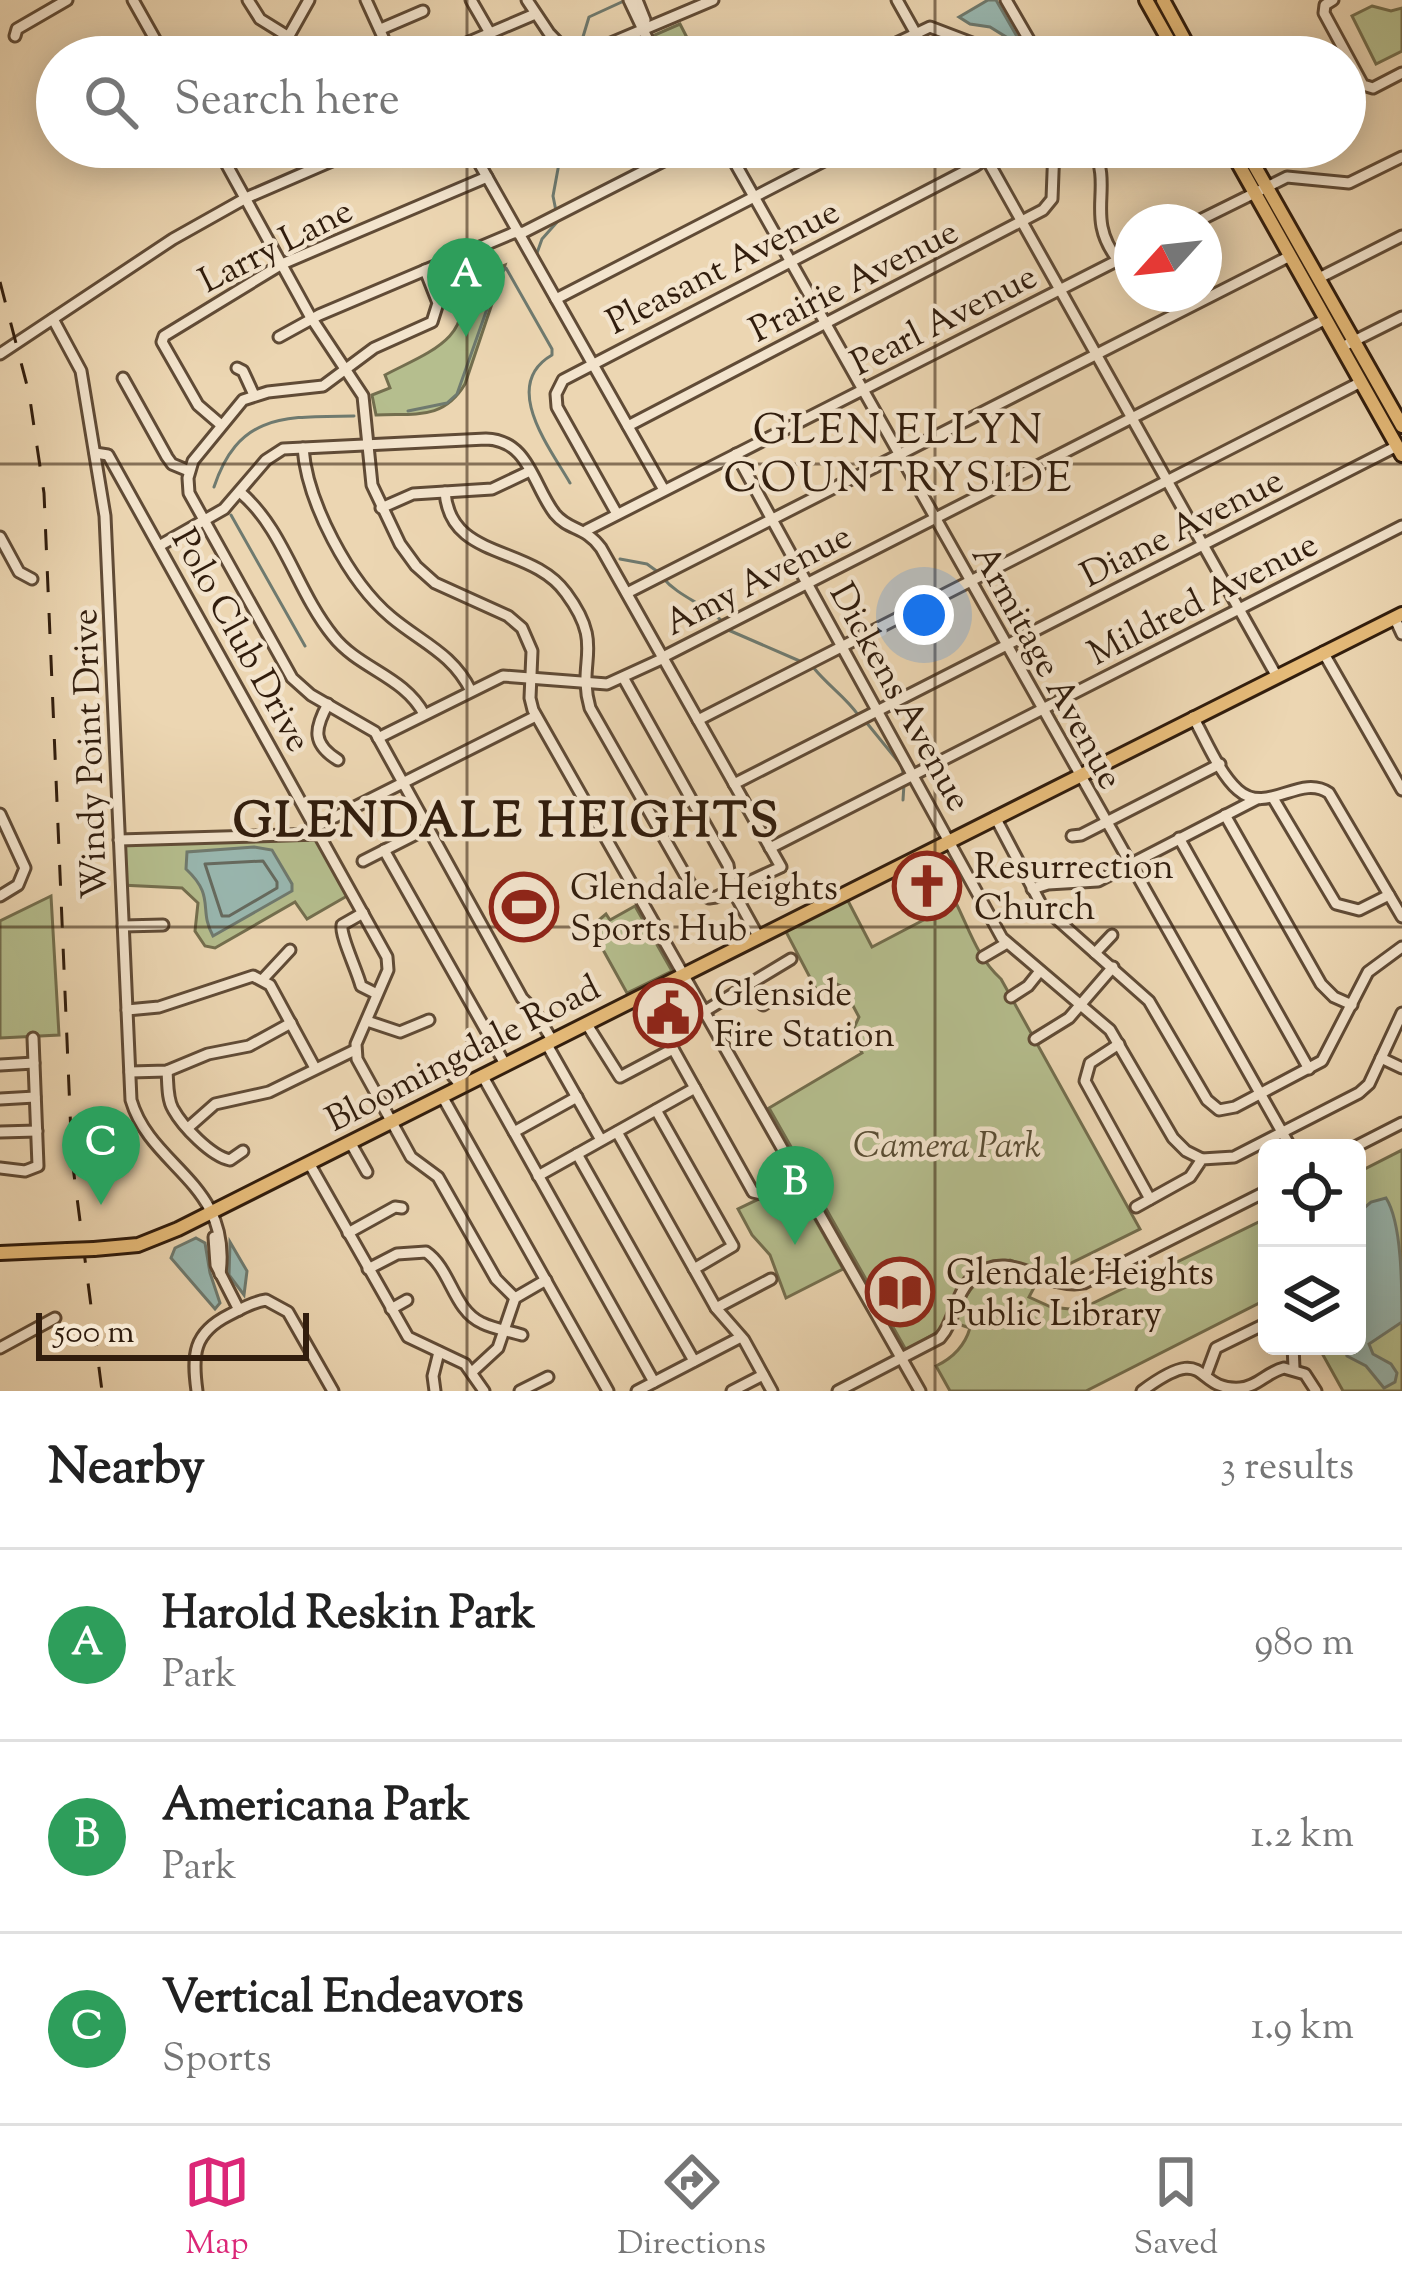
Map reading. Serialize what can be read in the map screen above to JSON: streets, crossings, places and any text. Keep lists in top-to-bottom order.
{
  "streets": {
    "main road": ["Bloomingdale Road"],
    "street": [
      "Larry Lane",
      "Pleasant Avenue",
      "Prairie Avenue",
      "Pearl Avenue",
      "Diane Avenue",
      "Amy Avenue",
      "Mildred Avenue",
      "Polo Club Drive",
      "Armitage Avenue",
      "Dickens Avenue",
      "Windy Point Drive"
    ]
  },
  "crossings": [
    ["Pleasant Avenue", "Armitage Avenue"],
    ["Prairie Avenue", "Armitage Avenue"],
    ["Pearl Avenue", "Armitage Avenue"],
    ["Pearl Avenue", "Dickens Avenue"],
    ["Diane Avenue", "Armitage Avenue"],
    ["Diane Avenue", "Dickens Avenue"],
    ["Amy Avenue", "Armitage Avenue"],
    ["Amy Avenue", "Dickens Avenue"],
    ["Mildred Avenue", "Armitage Avenue"],
    ["Mildred Avenue", "Dickens Avenue"],
    ["Polo Club Drive", "Windy Point Drive"],
    ["Armitage Avenue", "Bloomingdale Road"],
    ["Dickens Avenue", "Bloomingdale Road"],
    ["Windy Point Drive", "Bloomingdale Road"]
  ],
  "districts": ["GLEN ELLYN COUNTRYSIDE", "GLENDALE HEIGHTS"],
  "parks": ["Camera Park"],
  "places": {
    "church": ["Resurrection Church"],
    "sports": ["Glendale Heights Sports Hub"],
    "public building": ["Glenside Fire Station"],
    "library": ["Glendale Heights Public Library"]
  },
  "scale_bar": "500 m",
  "north": "bottom left",
  "page": {
    "search": "Search here",
    "pins": ["A", "C", "B"],
    "scale": "500 m",
    "heading": ["Nearby", "3 results"],
    "list": [
      {
        "mark": "A",
        "name": "Harold Reskin Park",
        "note": "Park",
        "value": "980 m"
      },
      {
        "mark": "B",
        "name": "Americana Park",
        "note": "Park",
        "value": "1.2 km"
      },
      {
        "mark": "C",
        "name": "Vertical Endeavors",
        "note": "Sports",
        "value": "1.9 km"
      }
    ],
    "nav": ["Map", "Directions", "Saved"]
  }
}
